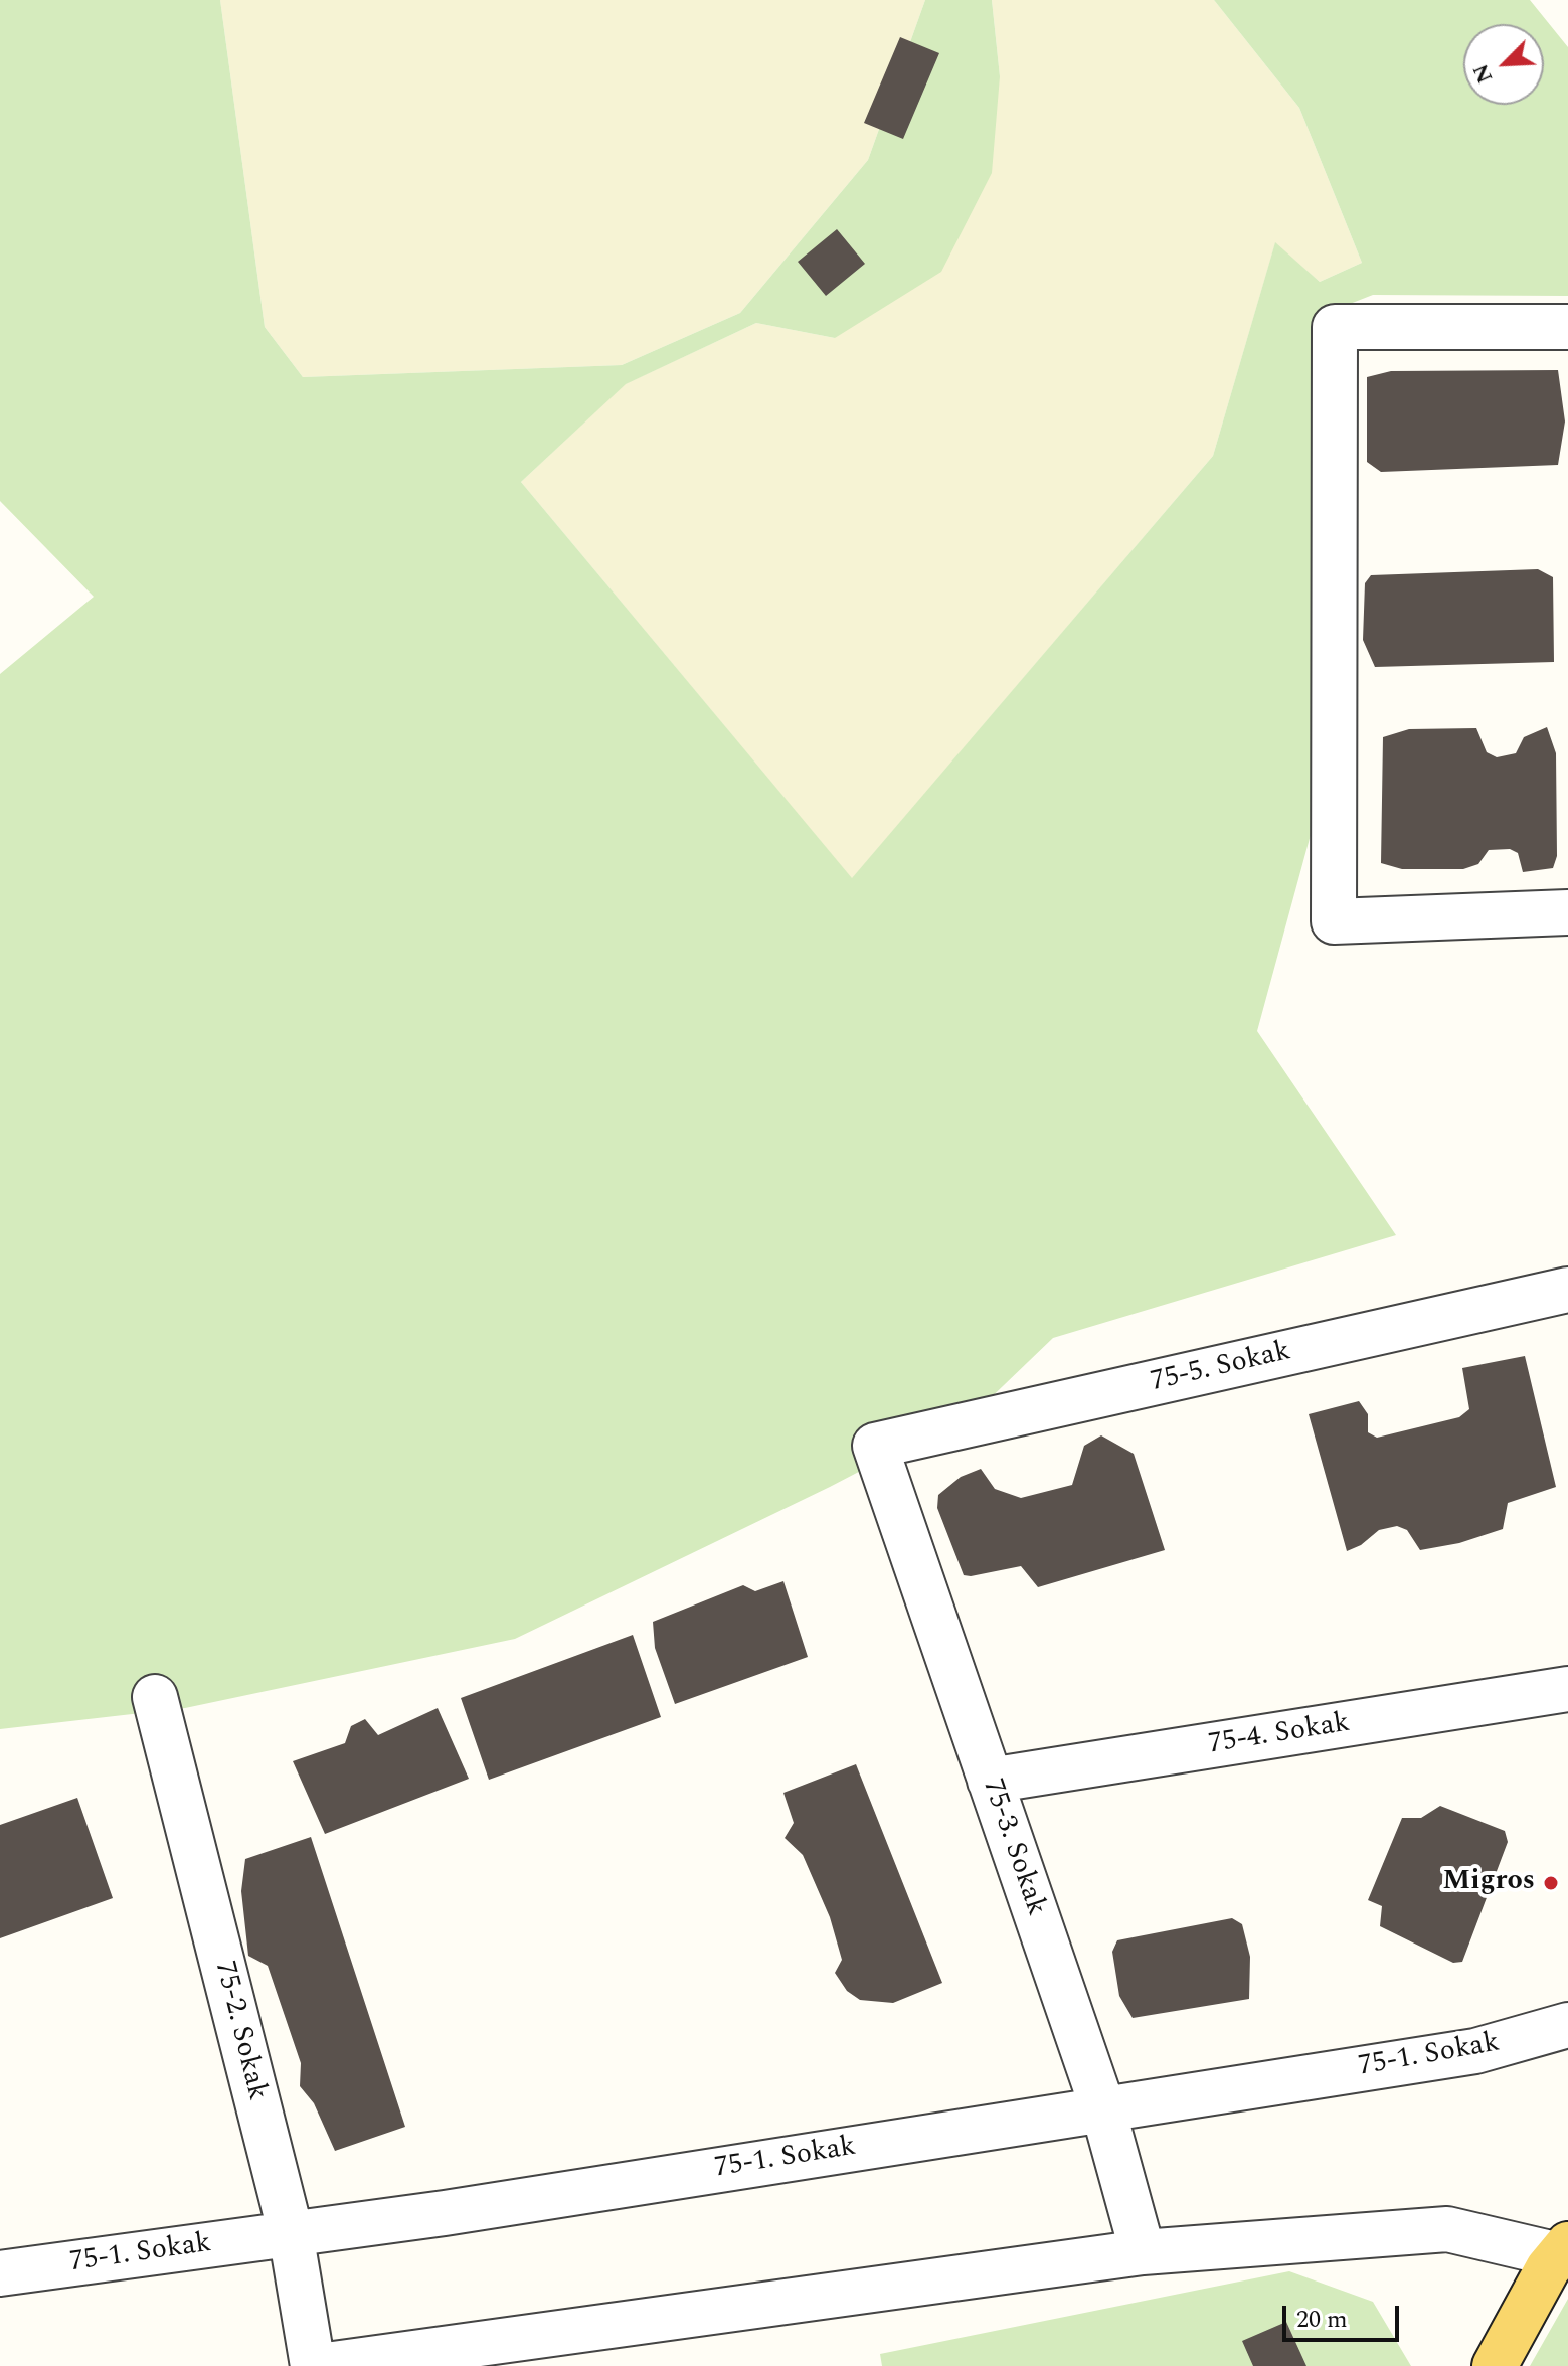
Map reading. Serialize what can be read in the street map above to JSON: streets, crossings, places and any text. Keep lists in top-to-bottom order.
{
  "streets": {
    "street": [
      "75-5. Sokak",
      "75-4. Sokak",
      "75-3. Sokak",
      "75-2. Sokak",
      "75-1. Sokak"
    ]
  },
  "crossings": [
    ["75-5. Sokak", "75-3. Sokak"],
    ["75-4. Sokak", "75-3. Sokak"],
    ["75-3. Sokak", "75-1. Sokak"],
    ["75-2. Sokak", "75-1. Sokak"]
  ],
  "places": ["Migros"],
  "scale_bar": "20 m",
  "north": "bottom left"
}
